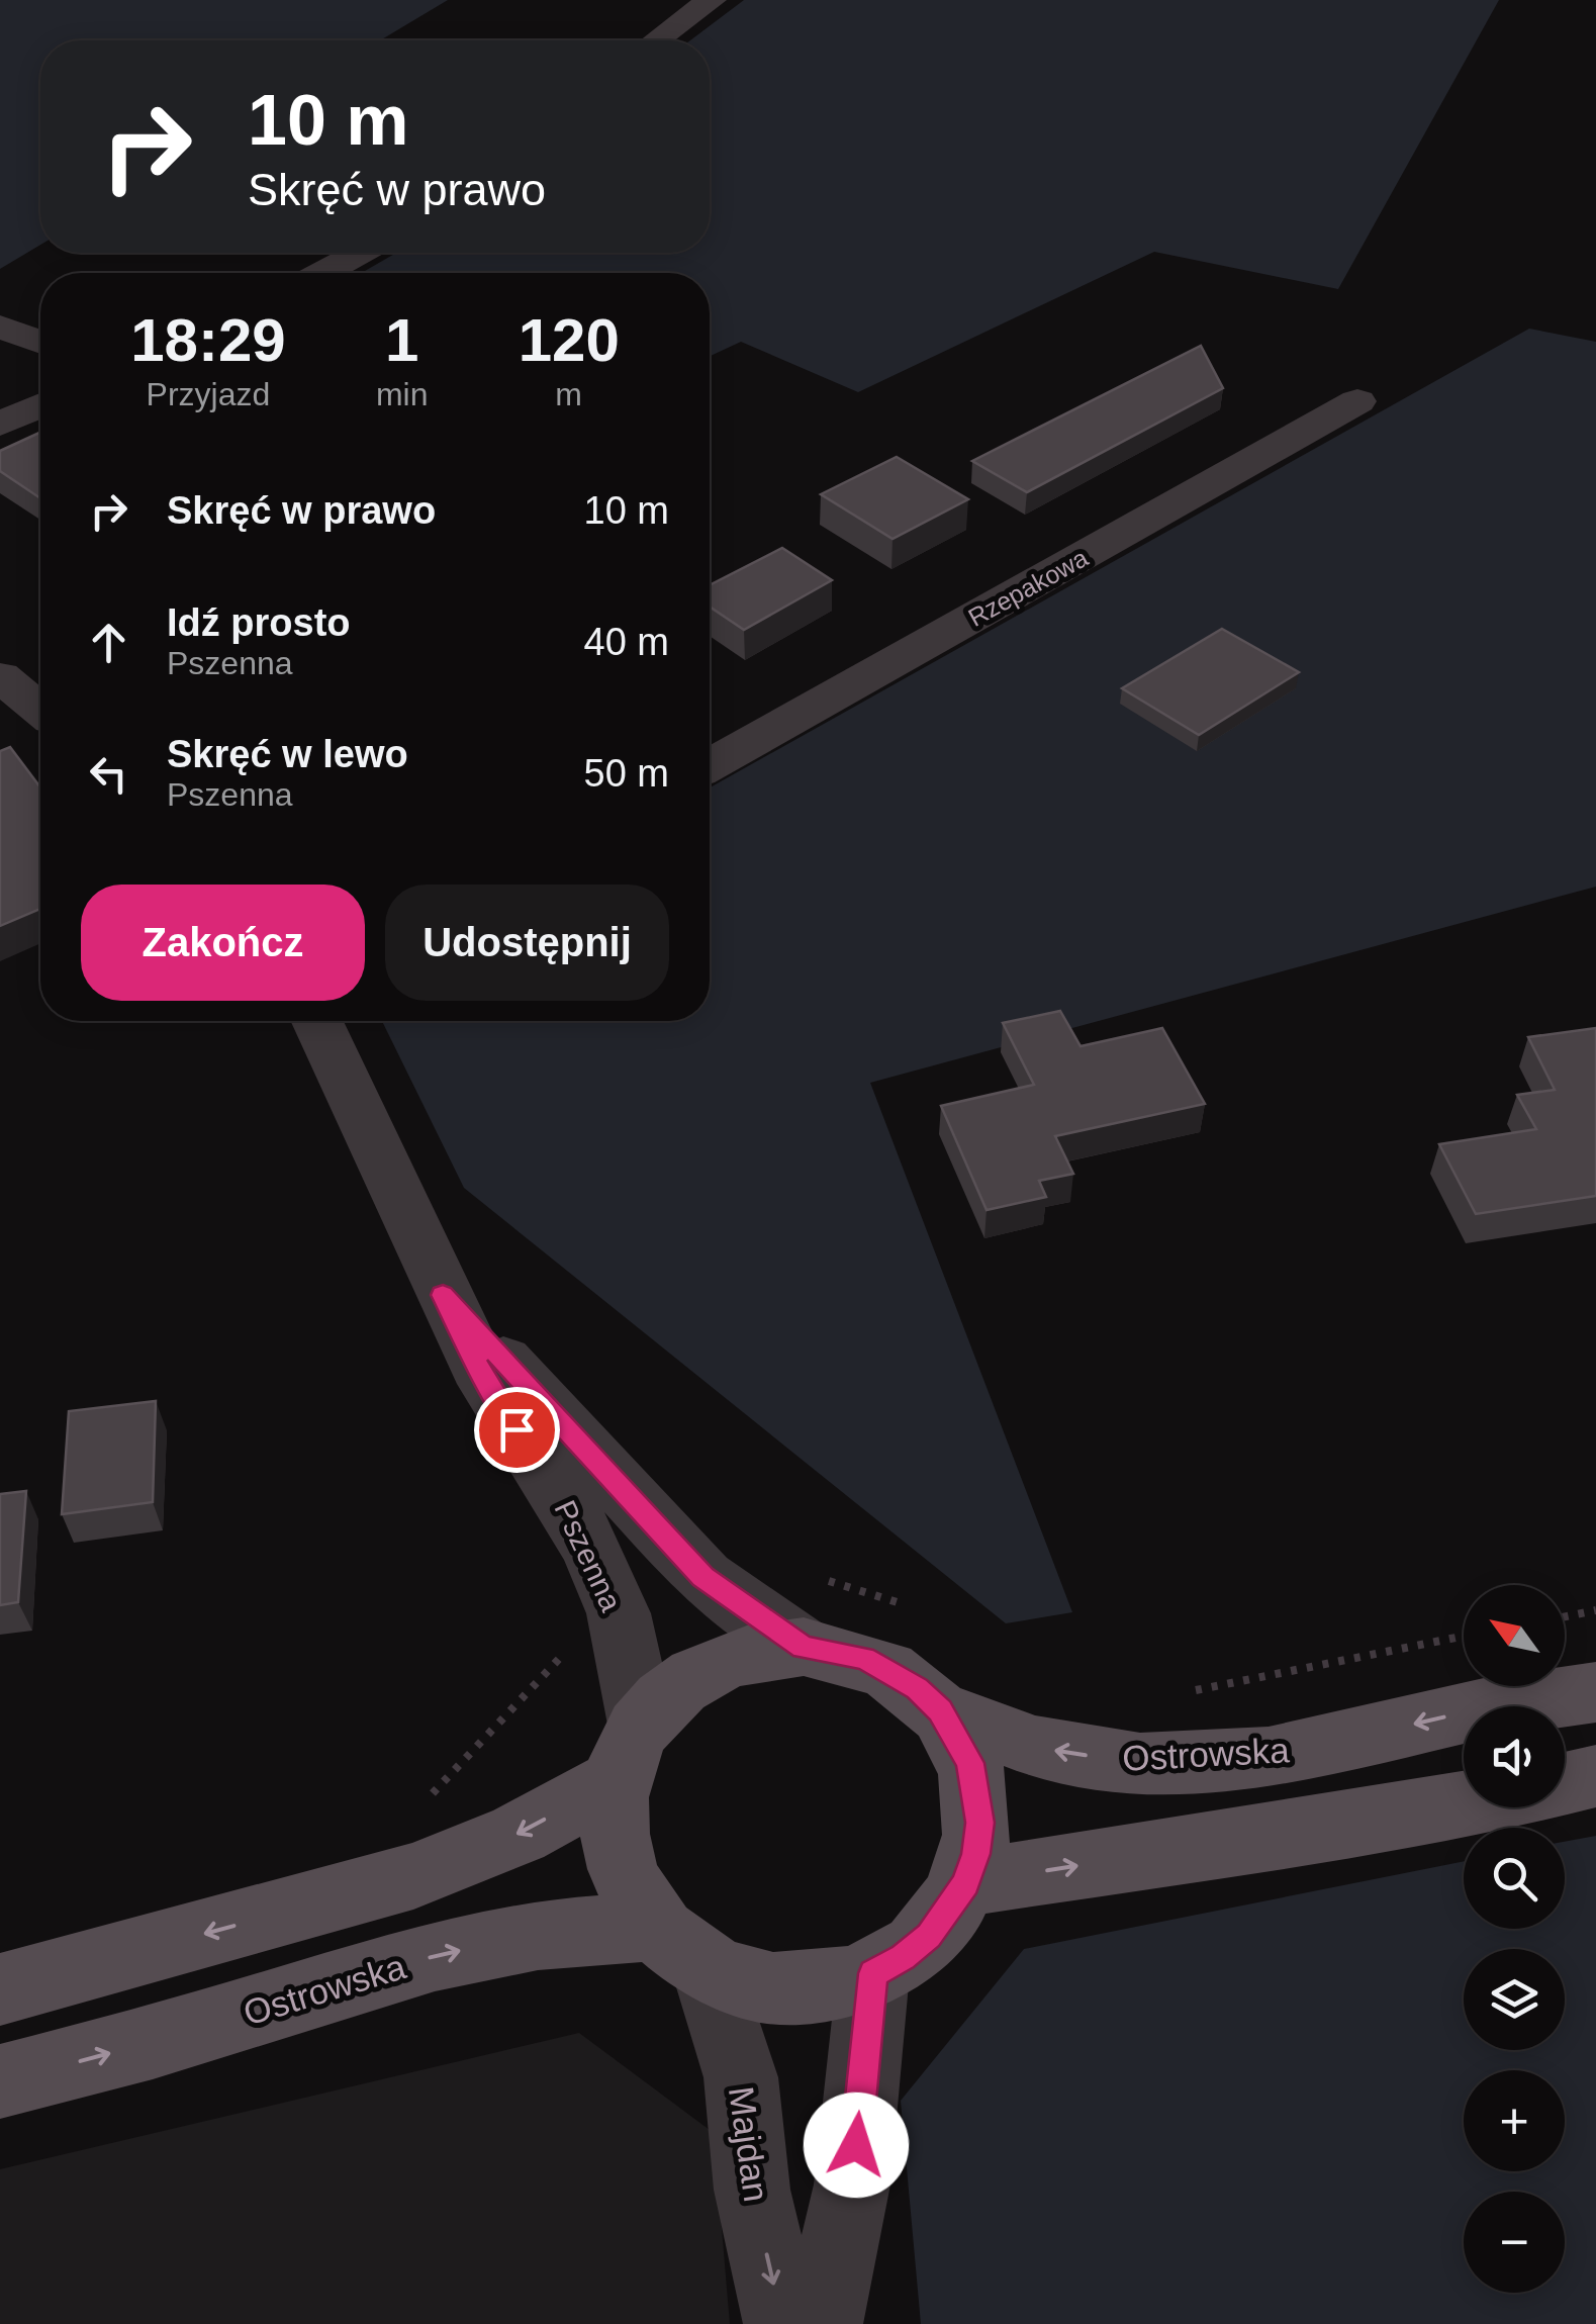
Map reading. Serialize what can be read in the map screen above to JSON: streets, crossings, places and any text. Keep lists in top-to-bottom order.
{
  "streets": {
    "main road": ["Ostrowska"],
    "street": ["Rzepakowa", "Pszenna", "Majdan"]
  },
  "crossings": [
    ["Pszenna", "Ostrowska"],
    ["Pszenna", "Majdan"],
    ["Ostrowska", "Majdan"]
  ],
  "north": "top left",
  "page": {
    "turn": ["10 m", "Skręć w prawo"],
    "eta": [
      "18:29",
      "Przyjazd",
      "1",
      "min",
      "120",
      "m"
    ],
    "list": [
      {
        "name": "Skręć w prawo",
        "value": "10 m"
      },
      {
        "name": "Idź prosto",
        "note": "Pszenna",
        "value": "40 m"
      },
      {
        "name": "Skręć w lewo",
        "note": "Pszenna",
        "value": "50 m"
      }
    ],
    "buttons": ["Zakończ", "Udostępnij"],
    "map_buttons": ["+", "−"]
  }
}
